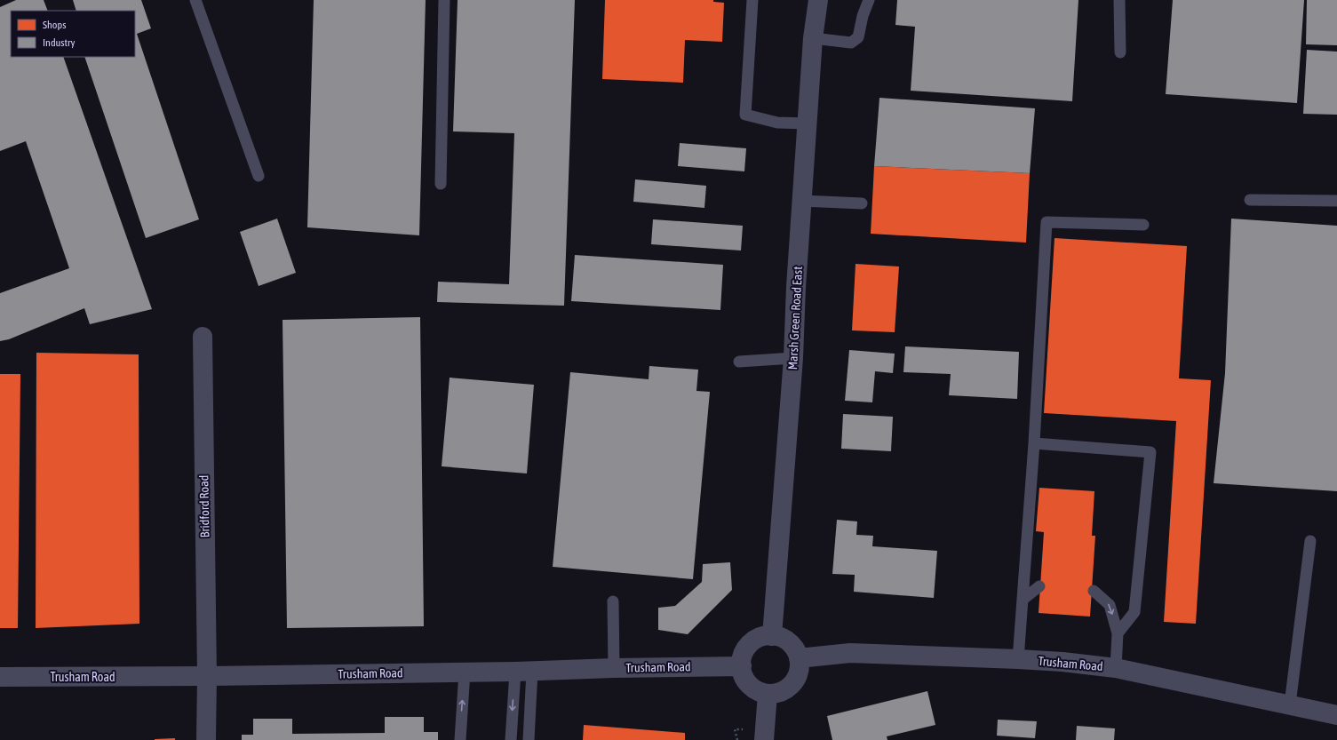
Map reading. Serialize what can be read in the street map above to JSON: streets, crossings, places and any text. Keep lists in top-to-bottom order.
{
  "streets": {
    "street": ["Marsh Green Road East", "Bridford Road", "Trusham Road"]
  },
  "crossings": [
    ["Marsh Green Road East", "Trusham Road"],
    ["Bridford Road", "Trusham Road"]
  ],
  "legend": ["Shops", "Industry"]
}
